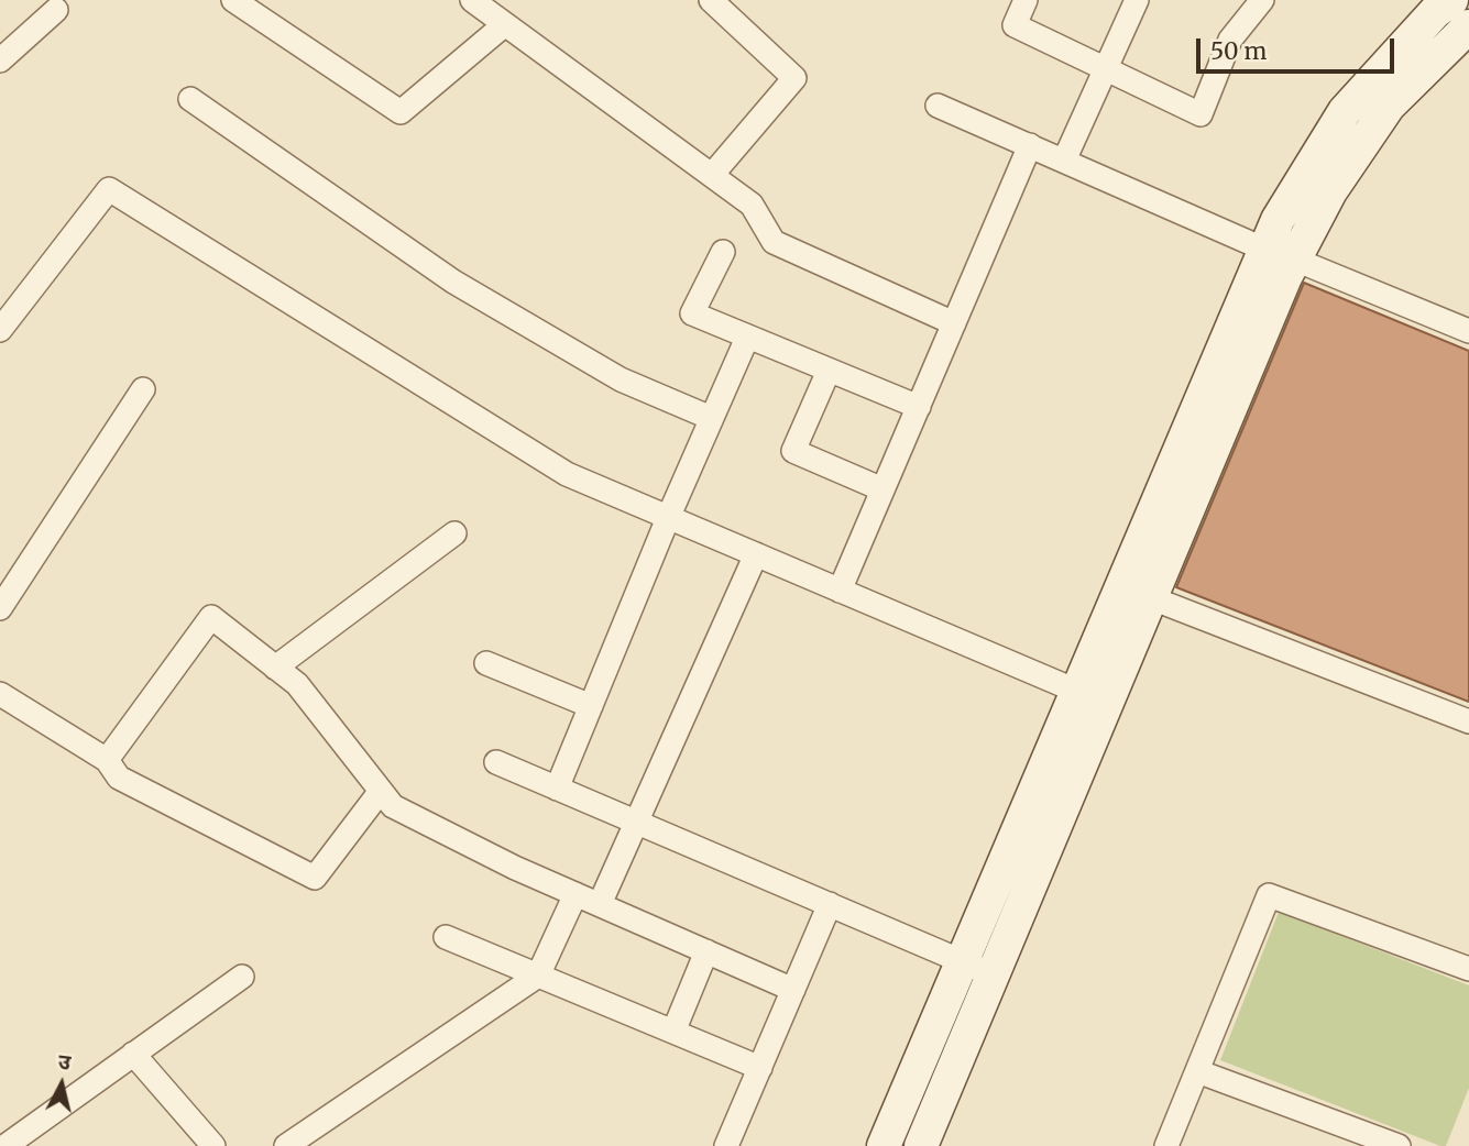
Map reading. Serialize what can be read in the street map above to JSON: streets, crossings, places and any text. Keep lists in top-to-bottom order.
{
  "scale_bar": "50 m",
  "north": "top"
}
